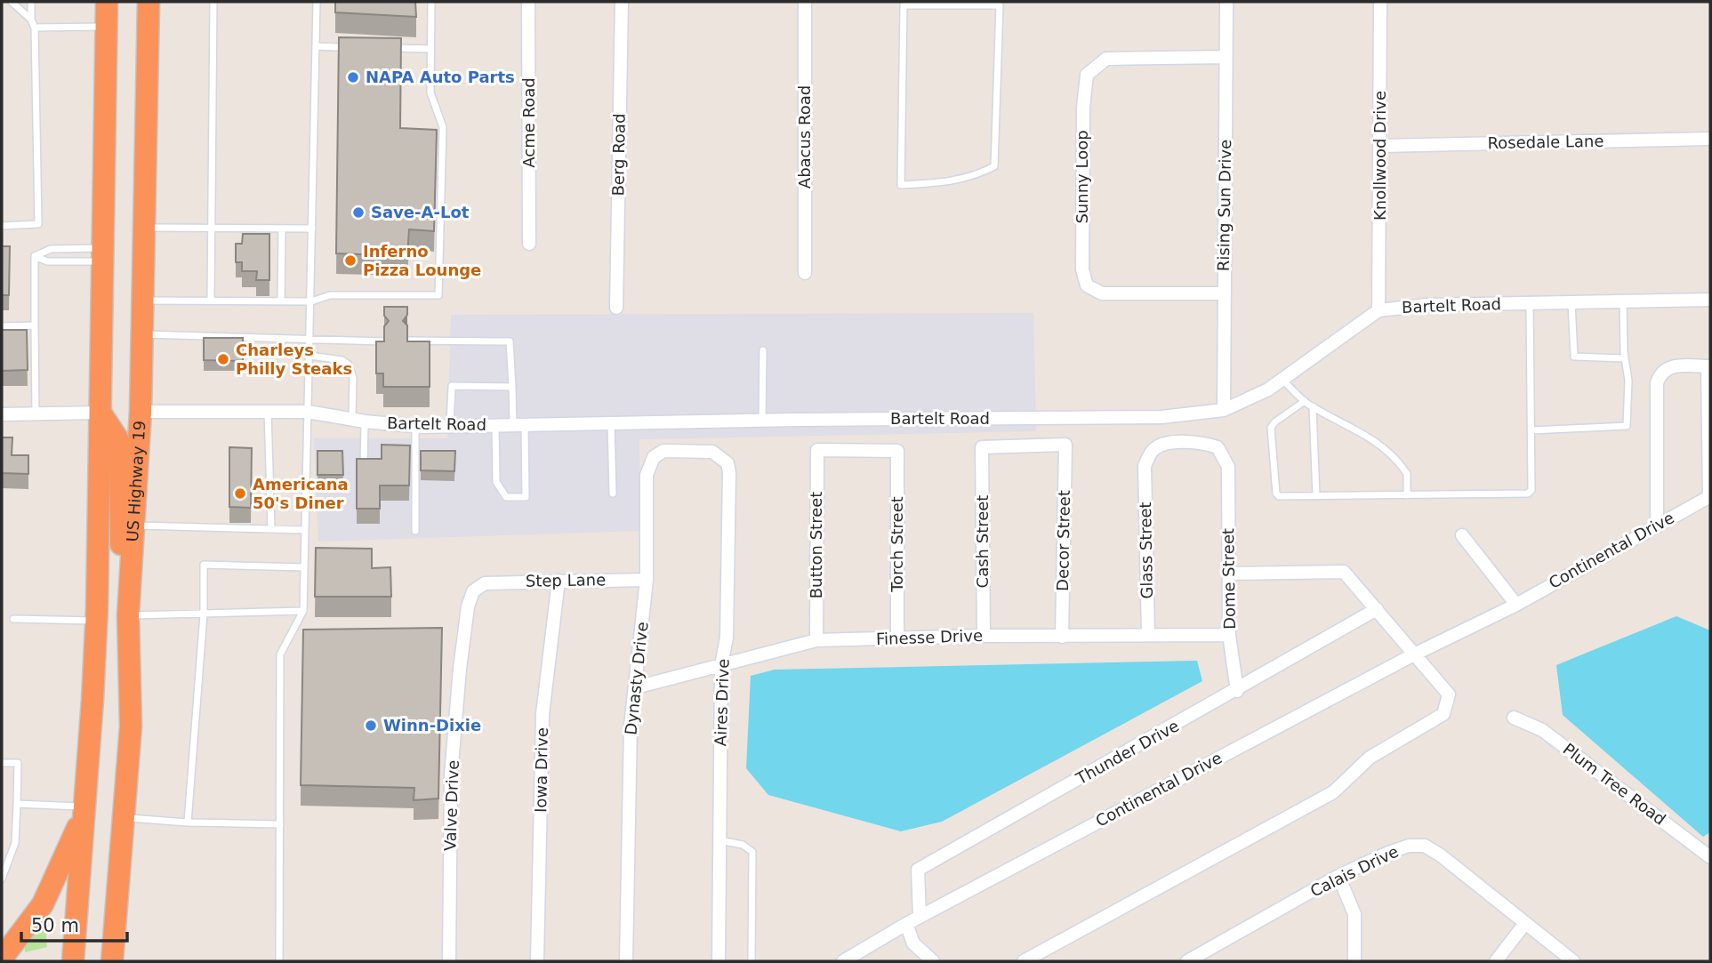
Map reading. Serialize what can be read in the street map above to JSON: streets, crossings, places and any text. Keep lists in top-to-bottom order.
{
  "streets": {
    "highway": ["US Highway 19"],
    "street": [
      "Acme Road",
      "Abacus Road",
      "Rosedale Lane",
      "Berg Road",
      "Knollwood Drive",
      "Sunny Loop",
      "Rising Sun Drive",
      "Bartelt Road",
      "Decor Street",
      "Cash Street",
      "Torch Street",
      "Button Street",
      "Glass Street",
      "Continental Drive",
      "Dome Street",
      "Step Lane",
      "Finesse Drive",
      "Dynasty Drive",
      "Aires Drive",
      "Thunder Drive",
      "Iowa Drive",
      "Plum Tree Road",
      "Valve Drive",
      "Calais Drive"
    ]
  },
  "crossings": [
    ["Rosedale Lane", "Knollwood Drive"],
    ["Knollwood Drive", "Bartelt Road"],
    ["Sunny Loop", "Rising Sun Drive"],
    ["Rising Sun Drive", "Bartelt Road"],
    ["Bartelt Road", "US Highway 19"],
    ["Decor Street", "Cash Street"],
    ["Decor Street", "Finesse Drive"],
    ["Cash Street", "Finesse Drive"],
    ["Torch Street", "Button Street"],
    ["Torch Street", "Finesse Drive"],
    ["Button Street", "Finesse Drive"],
    ["Glass Street", "Dome Street"],
    ["Glass Street", "Finesse Drive"],
    ["Continental Drive", "Thunder Drive"],
    ["Dome Street", "Finesse Drive"],
    ["Dome Street", "Thunder Drive"],
    ["Step Lane", "Dynasty Drive"],
    ["Step Lane", "Iowa Drive"],
    ["Step Lane", "Valve Drive"],
    ["Finesse Drive", "Dynasty Drive"],
    ["Finesse Drive", "Aires Drive"],
    ["Dynasty Drive", "Aires Drive"]
  ],
  "places": [
    "NAPA Auto Parts",
    "Save-A-Lot",
    "Inferno Pizza Lounge",
    "Charleys Philly Steaks",
    "Americana 50's Diner",
    "Winn-Dixie"
  ],
  "scale_bar": "50 m"
}
